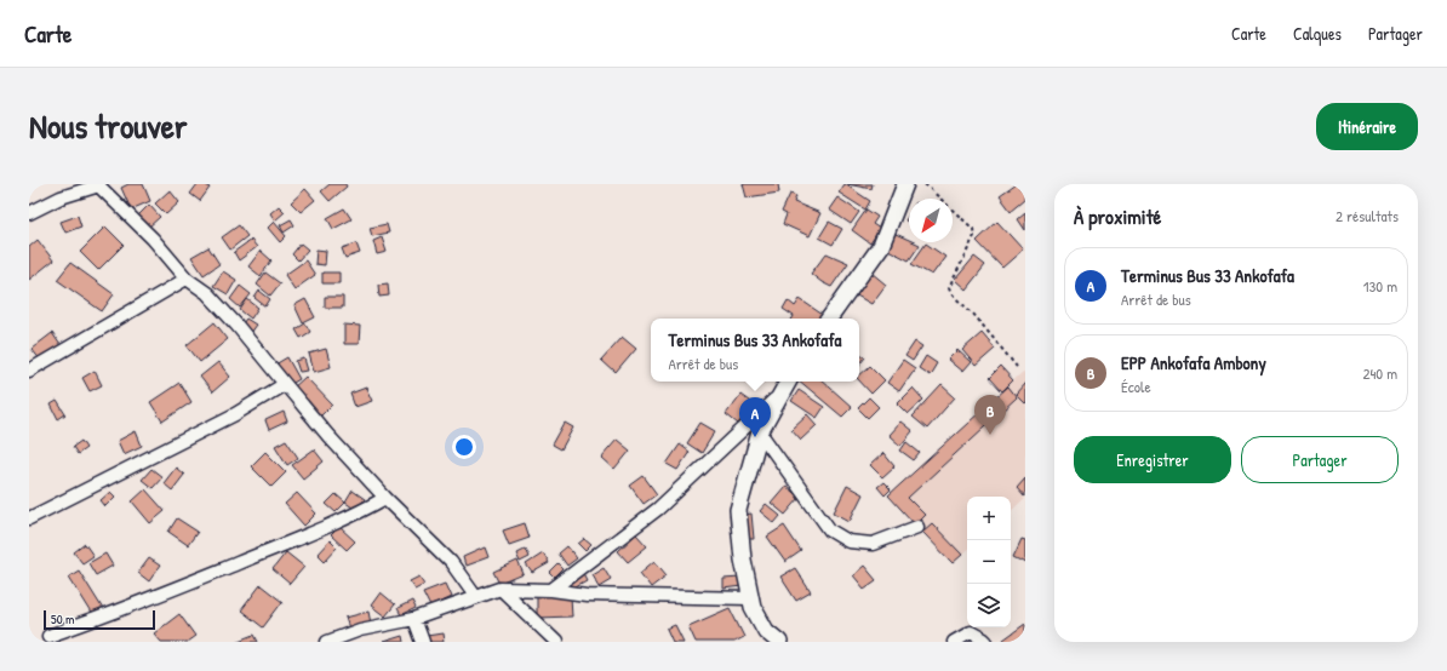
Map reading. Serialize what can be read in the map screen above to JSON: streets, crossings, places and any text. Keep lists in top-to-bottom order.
{
  "scale_bar": "50 m",
  "north": "bottom left",
  "page": {
    "header": "Carte",
    "nav": ["Carte", "Calques", "Partager"],
    "title": "Nous trouver",
    "buttons": [
      "Itinéraire",
      ["Enregistrer", "Partager"]
    ],
    "heading": ["À proximité", "2 résultats"],
    "list": [
      {
        "mark": "A",
        "name": "Terminus Bus 33 Ankofafa",
        "note": "Arrêt de bus",
        "value": "130 m"
      },
      {
        "mark": "B",
        "name": "EPP Ankofafa Ambony",
        "note": "École",
        "value": "240 m"
      }
    ],
    "popup": ["Terminus Bus 33 Ankofafa", "Arrêt de bus"],
    "pins": ["B", "A"],
    "map_buttons": ["+", "−"],
    "scale": "50 m"
  }
}
